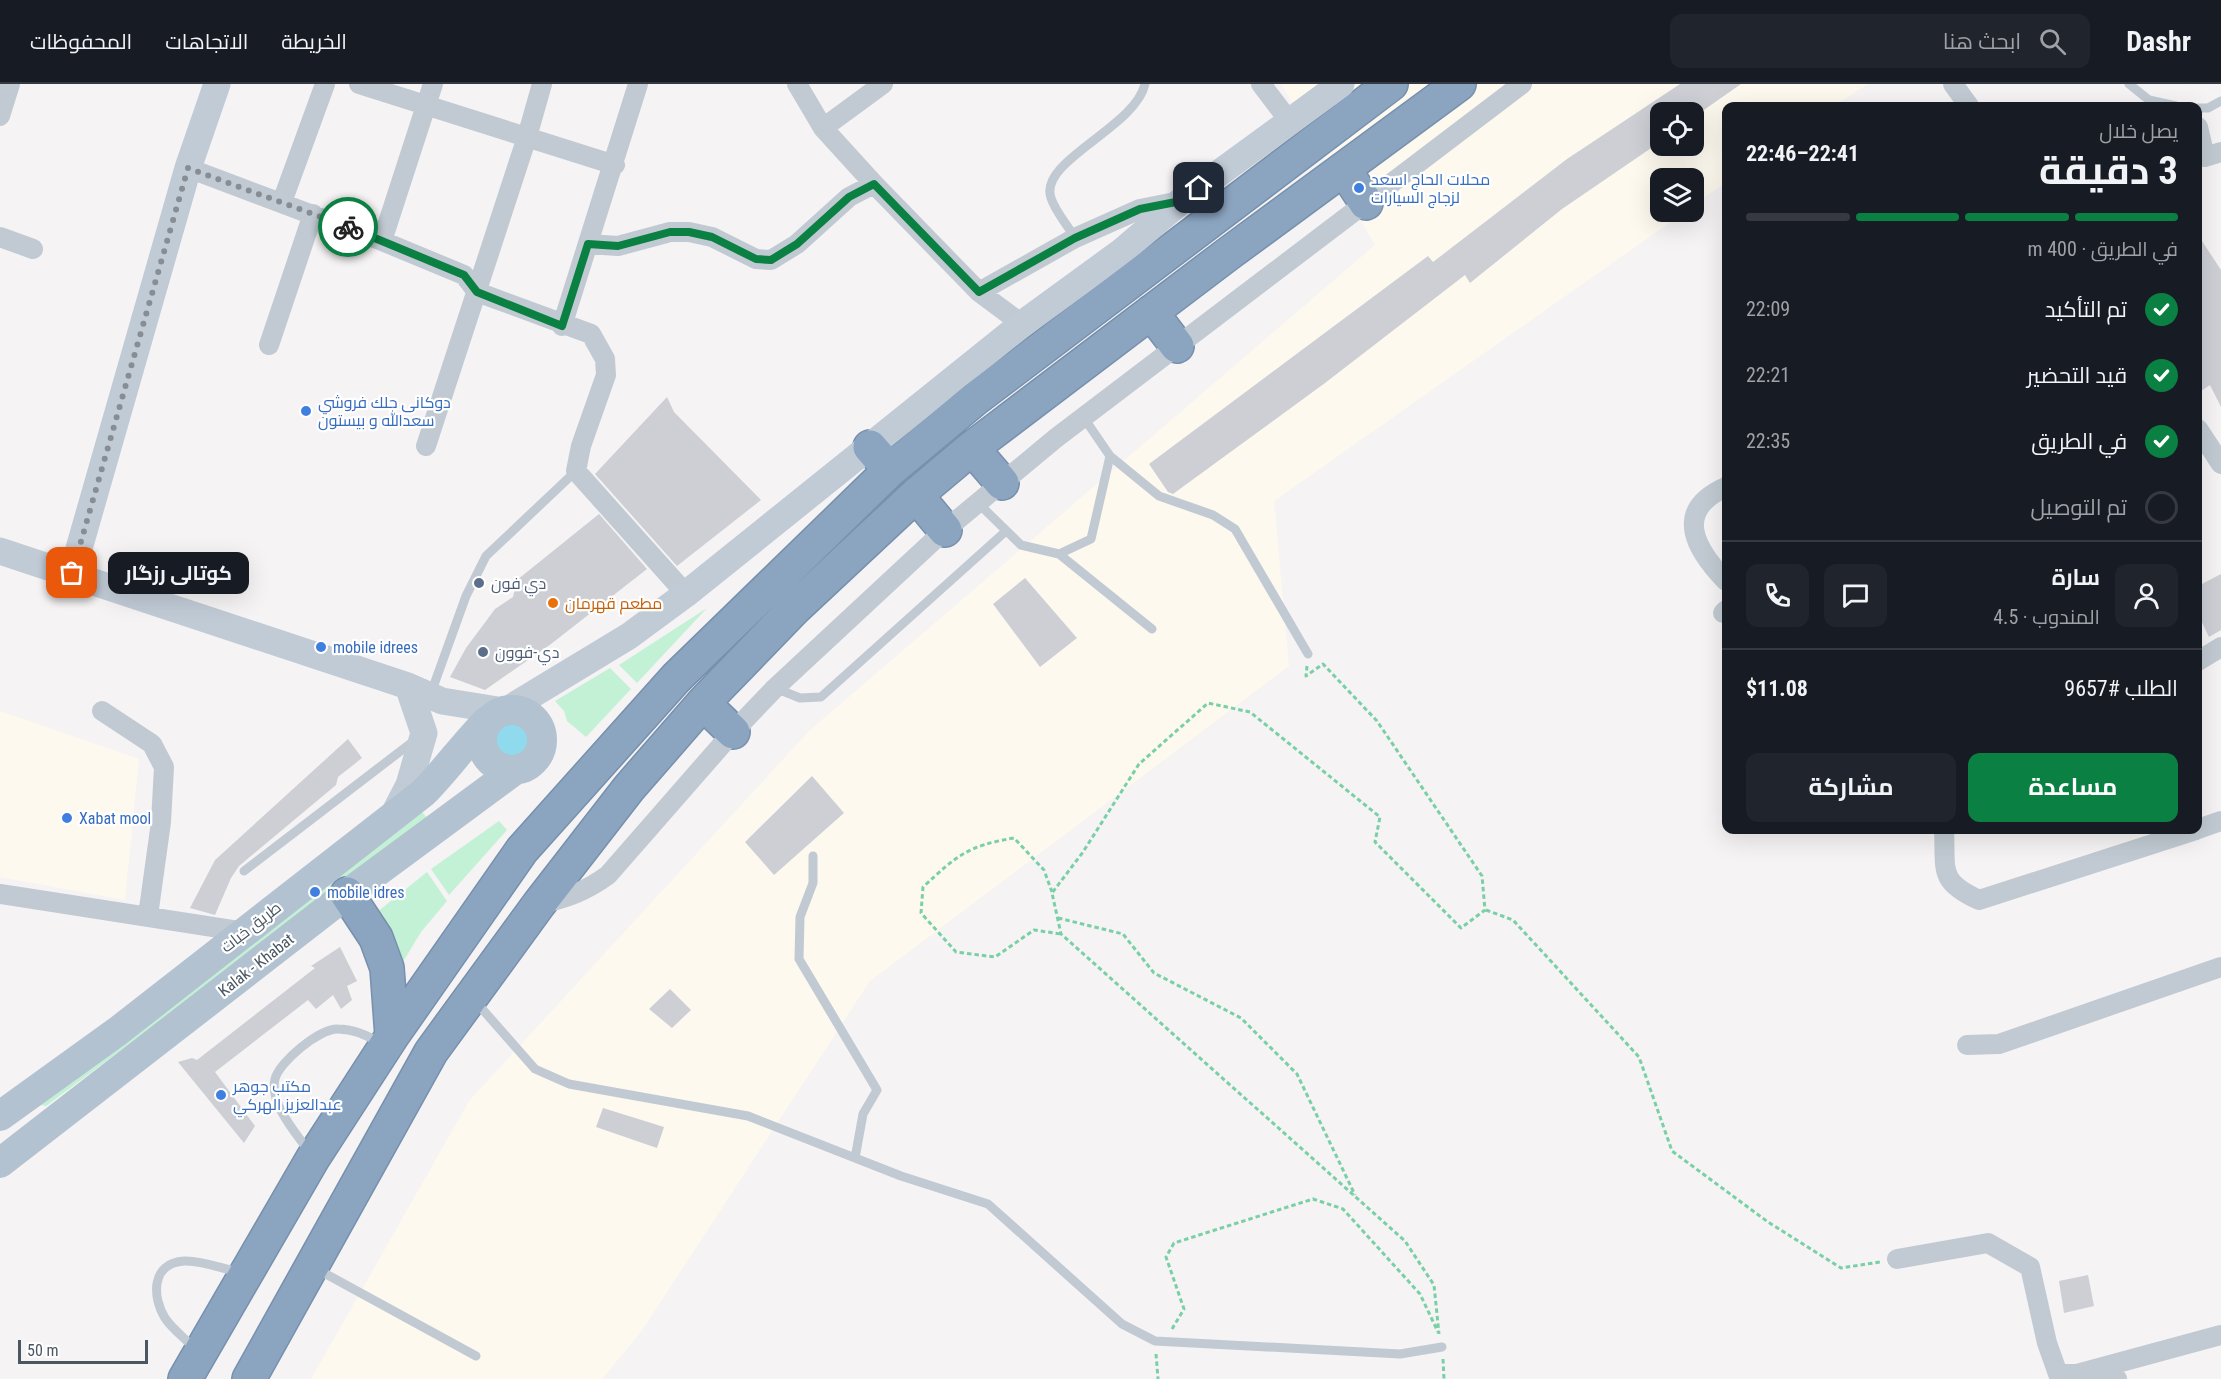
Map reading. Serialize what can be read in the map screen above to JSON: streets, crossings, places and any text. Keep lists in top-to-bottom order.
{
  "streets": {
    "main road": ["طريق خبات", "Kalak - Khabat"]
  },
  "crossings": [
    ["طريق خبات", "Kalak - Khabat"]
  ],
  "places": [
    "محلات الحاج اسعد لزجاج السيارات",
    "دوكانى جلك فروشي سعدالله و بيستون",
    "كوتالى رزگار",
    "دي فون",
    "مطعم قهرمان",
    "mobile idrees",
    "دي-فوون",
    "Xabat mool",
    "mobile idres",
    "مكتب جوهر عبدالعزيز الهركي"
  ],
  "scale_bar": "50 m",
  "page": {
    "header": "Dashr",
    "search": "ابحث هنا",
    "nav": ["الخريطة", "الاتجاهات", "المحفوظات"],
    "heading": ["3 دقيقة", "يصل خلال", "22:41–22:46"],
    "panel": [
      "سارة",
      "المندوب · 4.5",
      "الطلب #9657",
      "$11.08"
    ],
    "bar": "في الطريق · 400 m",
    "list": [
      ["تم التأكيد", "22:09"],
      ["قيد التحضير", "22:21"],
      ["في الطريق", "22:35"],
      "تم التوصيل"
    ],
    "bubble": "كوتالى رزگار",
    "buttons": ["مساعدة", "مشاركة"],
    "scale": "50 m"
  }
}
